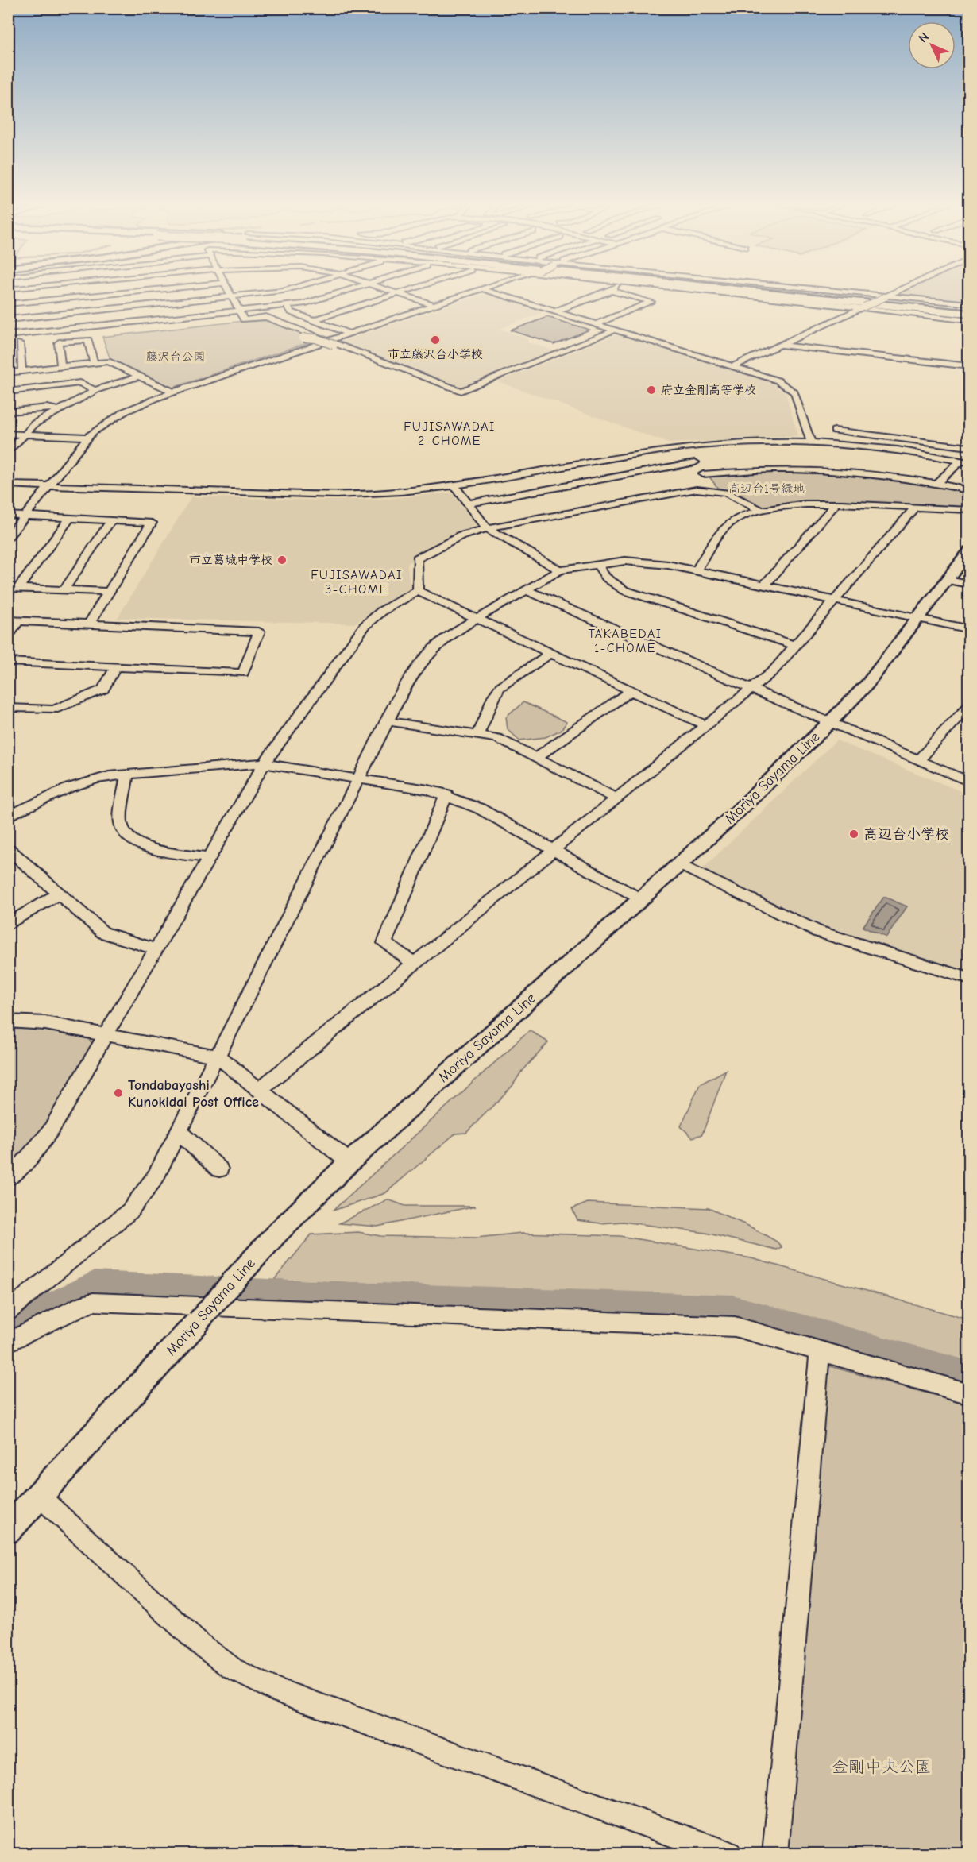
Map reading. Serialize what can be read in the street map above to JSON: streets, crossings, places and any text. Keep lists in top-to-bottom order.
{
  "streets": {
    "main road": ["Moriya Sayama Line"]
  },
  "districts": ["FUJISAWADAI 2-CHOME", "FUJISAWADAI 3-CHOME", "TAKABEDAI 1-CHOME"],
  "parks": ["藤沢台公園", "高辺台1号緑地", "金剛中央公園"],
  "places": [
    "市立藤沢台小学校",
    "府立金剛高等学校",
    "市立葛城中学校",
    "高辺台小学校",
    "Tondabayashi Kunokidai Post Office"
  ],
  "north": "top left"
}
